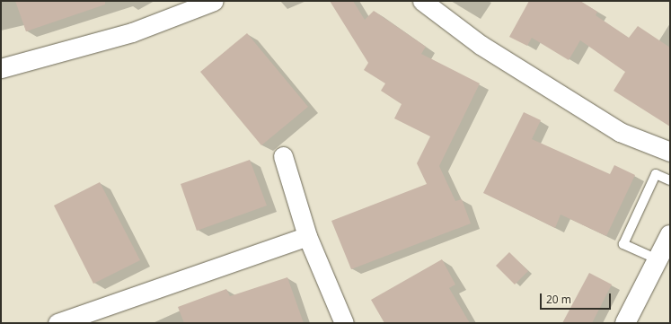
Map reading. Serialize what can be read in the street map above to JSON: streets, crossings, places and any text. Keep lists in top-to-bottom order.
{
  "scale_bar": "20 m"
}
